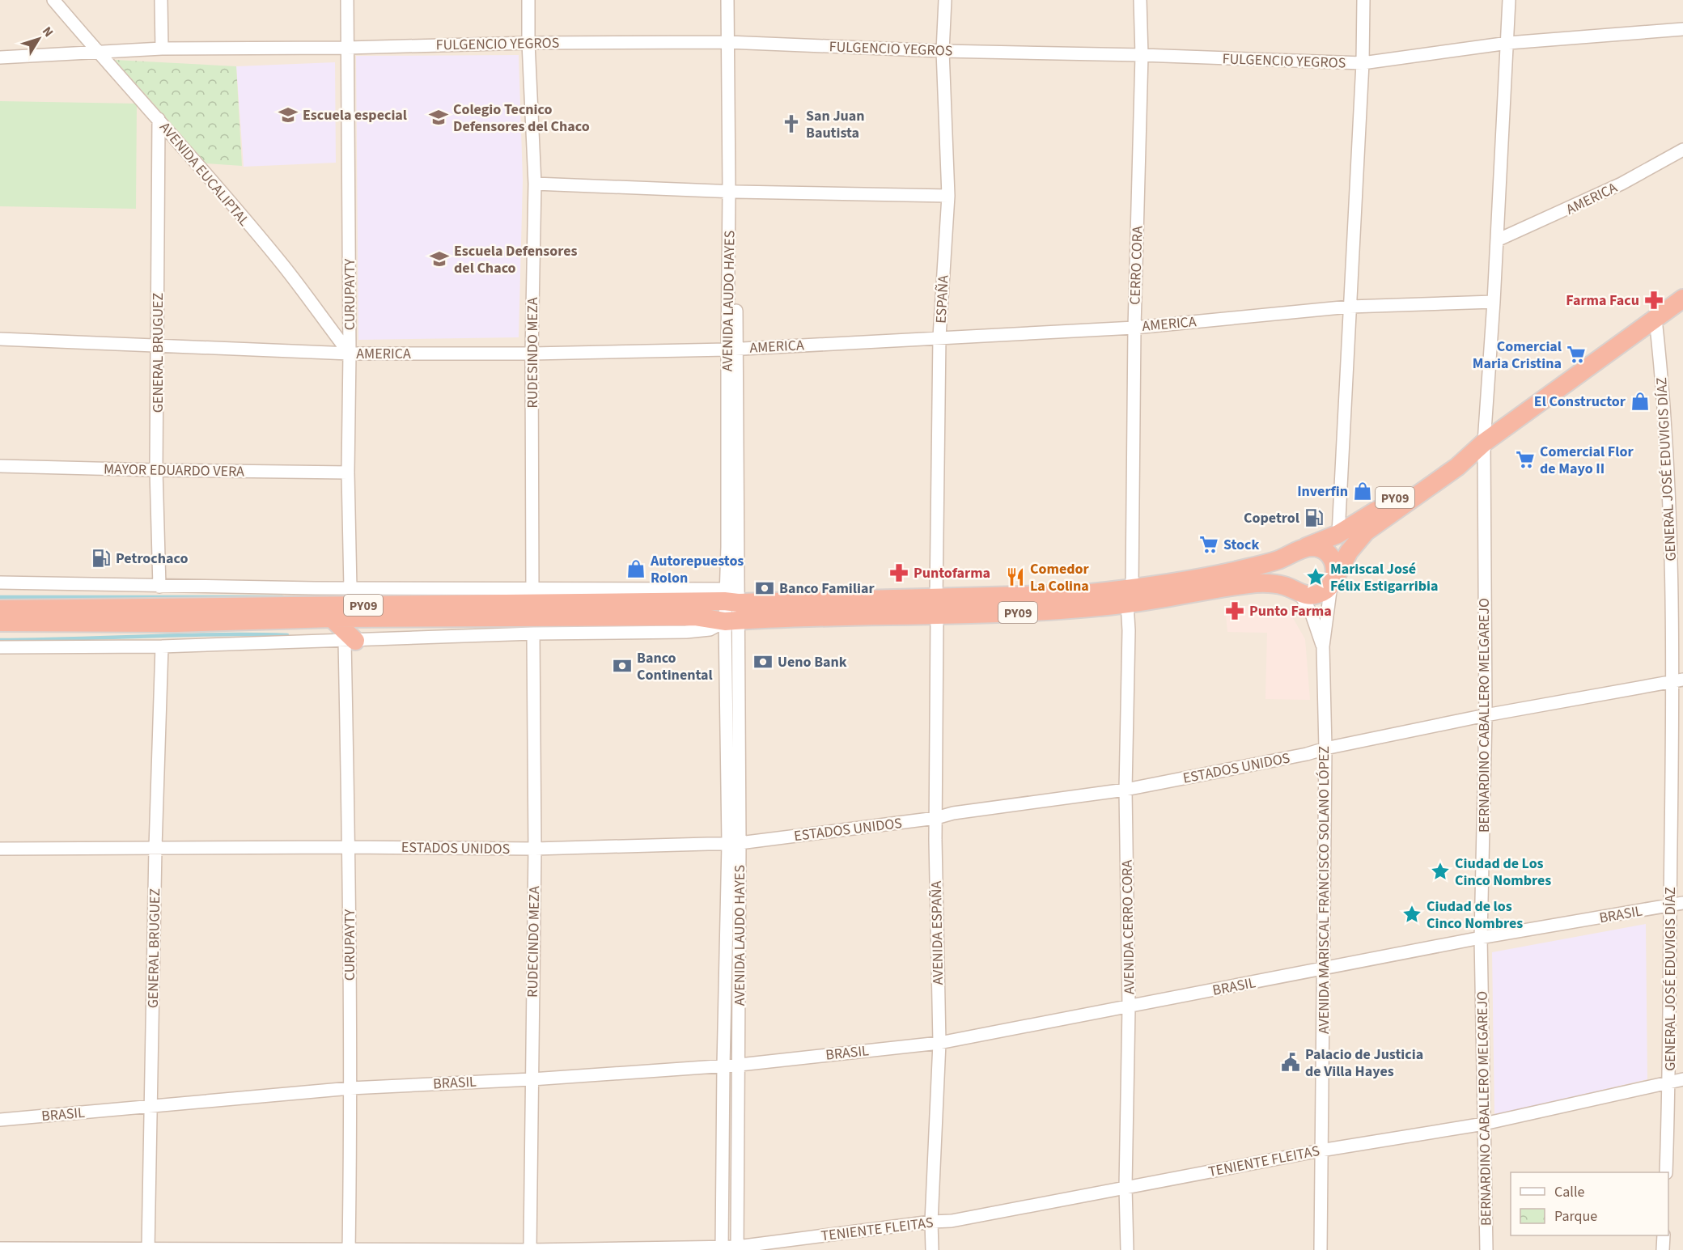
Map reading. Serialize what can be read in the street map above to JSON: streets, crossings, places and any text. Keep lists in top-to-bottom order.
{
  "streets": {
    "highway": ["PY09"],
    "street": [
      "FULGENCIO YEGROS",
      "AVENIDA EUCALIPTAL",
      "AMERICA",
      "CERRO CORA",
      "CURUPAYTY",
      "ESPAÑA",
      "AVENIDA LAUDO HAYES",
      "GENERAL BRUGUEZ",
      "RUDESINDO MEZA",
      "GENERAL JOSÉ EDUVIGIS DÍAZ",
      "MAYOR EDUARDO VERA",
      "BERNARDINO CABALLERO MELGAREJO",
      "ESTADOS UNIDOS",
      "AVENIDA MARISCAL FRANCISCO SOLANO LÓPEZ",
      "BRASIL",
      "AVENIDA CERRO CORA",
      "AVENIDA ESPAÑA",
      "RUDECINDO MEZA",
      "TENIENTE FLEITAS"
    ]
  },
  "crossings": [
    ["FULGENCIO YEGROS", "AVENIDA EUCALIPTAL"],
    ["FULGENCIO YEGROS", "CERRO CORA"],
    ["FULGENCIO YEGROS", "CURUPAYTY"],
    ["FULGENCIO YEGROS", "ESPAÑA"],
    ["FULGENCIO YEGROS", "RUDESINDO MEZA"],
    ["FULGENCIO YEGROS", "BERNARDINO CABALLERO MELGAREJO"],
    ["AVENIDA EUCALIPTAL", "AMERICA"],
    ["AVENIDA EUCALIPTAL", "CURUPAYTY"],
    ["AVENIDA EUCALIPTAL", "GENERAL BRUGUEZ"],
    ["AMERICA", "CERRO CORA"],
    ["AMERICA", "CURUPAYTY"],
    ["AMERICA", "ESPAÑA"],
    ["AMERICA", "AVENIDA LAUDO HAYES"],
    ["AMERICA", "GENERAL BRUGUEZ"],
    ["AMERICA", "RUDESINDO MEZA"],
    ["AMERICA", "BERNARDINO CABALLERO MELGAREJO"],
    ["CERRO CORA", "PY09"],
    ["CERRO CORA", "AVENIDA CERRO CORA"],
    ["CURUPAYTY", "MAYOR EDUARDO VERA"],
    ["CURUPAYTY", "ESTADOS UNIDOS"],
    ["CURUPAYTY", "BRASIL"],
    ["CURUPAYTY", "TENIENTE FLEITAS"],
    ["ESPAÑA", "PY09"],
    ["ESPAÑA", "AVENIDA ESPAÑA"],
    ["AVENIDA LAUDO HAYES", "PY09"],
    ["AVENIDA LAUDO HAYES", "ESTADOS UNIDOS"],
    ["AVENIDA LAUDO HAYES", "BRASIL"],
    ["AVENIDA LAUDO HAYES", "TENIENTE FLEITAS"],
    ["GENERAL BRUGUEZ", "MAYOR EDUARDO VERA"],
    ["GENERAL BRUGUEZ", "ESTADOS UNIDOS"],
    ["GENERAL BRUGUEZ", "BRASIL"],
    ["GENERAL BRUGUEZ", "TENIENTE FLEITAS"],
    ["GENERAL JOSÉ EDUVIGIS DÍAZ", "PY09"],
    ["GENERAL JOSÉ EDUVIGIS DÍAZ", "ESTADOS UNIDOS"],
    ["GENERAL JOSÉ EDUVIGIS DÍAZ", "BRASIL"],
    ["GENERAL JOSÉ EDUVIGIS DÍAZ", "TENIENTE FLEITAS"],
    ["PY09", "BERNARDINO CABALLERO MELGAREJO"],
    ["PY09", "AVENIDA CERRO CORA"],
    ["PY09", "AVENIDA ESPAÑA"],
    ["BERNARDINO CABALLERO MELGAREJO", "ESTADOS UNIDOS"],
    ["BERNARDINO CABALLERO MELGAREJO", "BRASIL"],
    ["BERNARDINO CABALLERO MELGAREJO", "TENIENTE FLEITAS"],
    ["ESTADOS UNIDOS", "AVENIDA MARISCAL FRANCISCO SOLANO LÓPEZ"],
    ["ESTADOS UNIDOS", "AVENIDA CERRO CORA"],
    ["ESTADOS UNIDOS", "AVENIDA ESPAÑA"],
    ["ESTADOS UNIDOS", "RUDECINDO MEZA"],
    ["AVENIDA MARISCAL FRANCISCO SOLANO LÓPEZ", "BRASIL"],
    ["AVENIDA MARISCAL FRANCISCO SOLANO LÓPEZ", "TENIENTE FLEITAS"],
    ["BRASIL", "AVENIDA CERRO CORA"],
    ["BRASIL", "AVENIDA ESPAÑA"],
    ["BRASIL", "RUDECINDO MEZA"],
    ["AVENIDA CERRO CORA", "TENIENTE FLEITAS"],
    ["AVENIDA ESPAÑA", "TENIENTE FLEITAS"],
    ["RUDECINDO MEZA", "TENIENTE FLEITAS"]
  ],
  "places": {
    "school or university": ["Escuela especial", "Colegio Tecnico Defensores del Chaco", "Escuela Defensores del Chaco"],
    "church": ["San Juan Bautista"],
    "pharmacy": ["Farma Facu", "Puntofarma", "Punto Farma"],
    "supermarket": ["Comercial Maria Cristina", "Comercial Flor de Mayo II", "Stock"],
    "shop": ["El Constructor", "Inverfin", "Autorepuestos Rolon"],
    "fuel station": ["Copetrol", "Petrochaco"],
    "restaurant": ["Comedor La Colina"],
    "place": ["Mariscal José Félix Estigarribia", "Ciudad de Los Cinco Nombres", "Ciudad de los Cinco Nombres"],
    "bank": ["Banco Familiar", "Ueno Bank", "Banco Continental"],
    "public building": ["Palacio de Justicia de Villa Hayes"]
  },
  "legend": ["Calle", "Parque"],
  "north": "top right"
}
